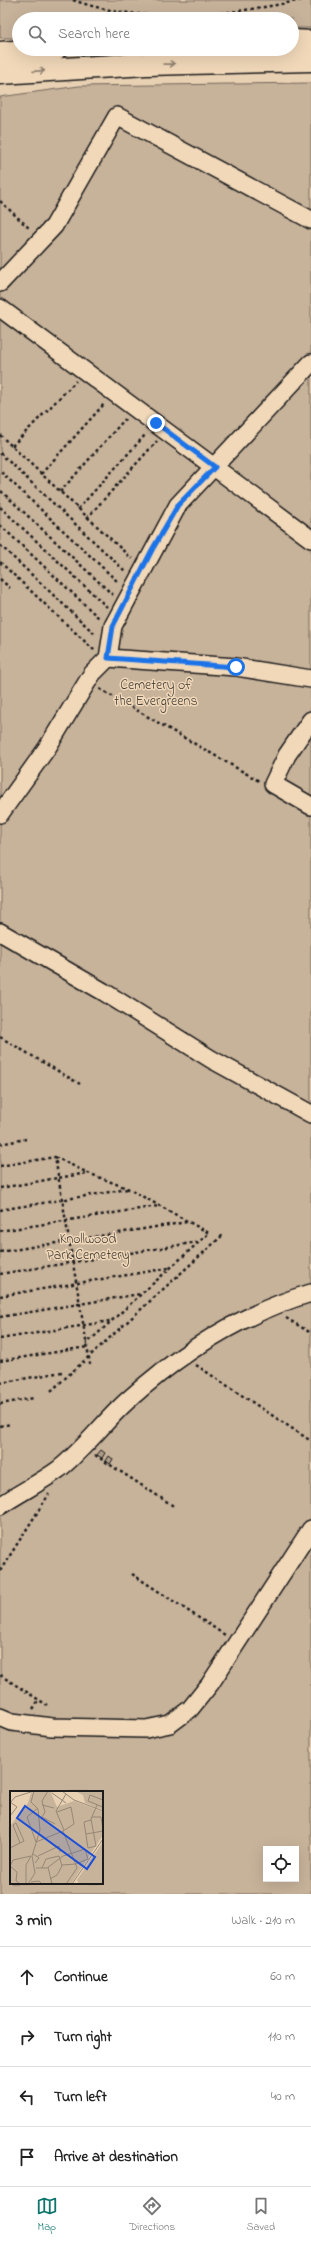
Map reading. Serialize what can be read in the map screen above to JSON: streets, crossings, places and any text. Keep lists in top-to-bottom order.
{
  "parks": ["Cemetery of the Evergreens", "Knollwood Park Cemetery"],
  "page": {
    "search": "Search here",
    "heading": ["3 min", "Walk · 210 m"],
    "list": [
      ["Continue", "60 m"],
      ["Turn right", "110 m"],
      ["Turn left", "40 m"],
      "Arrive at destination"
    ],
    "nav": ["Map", "Directions", "Saved"]
  }
}
